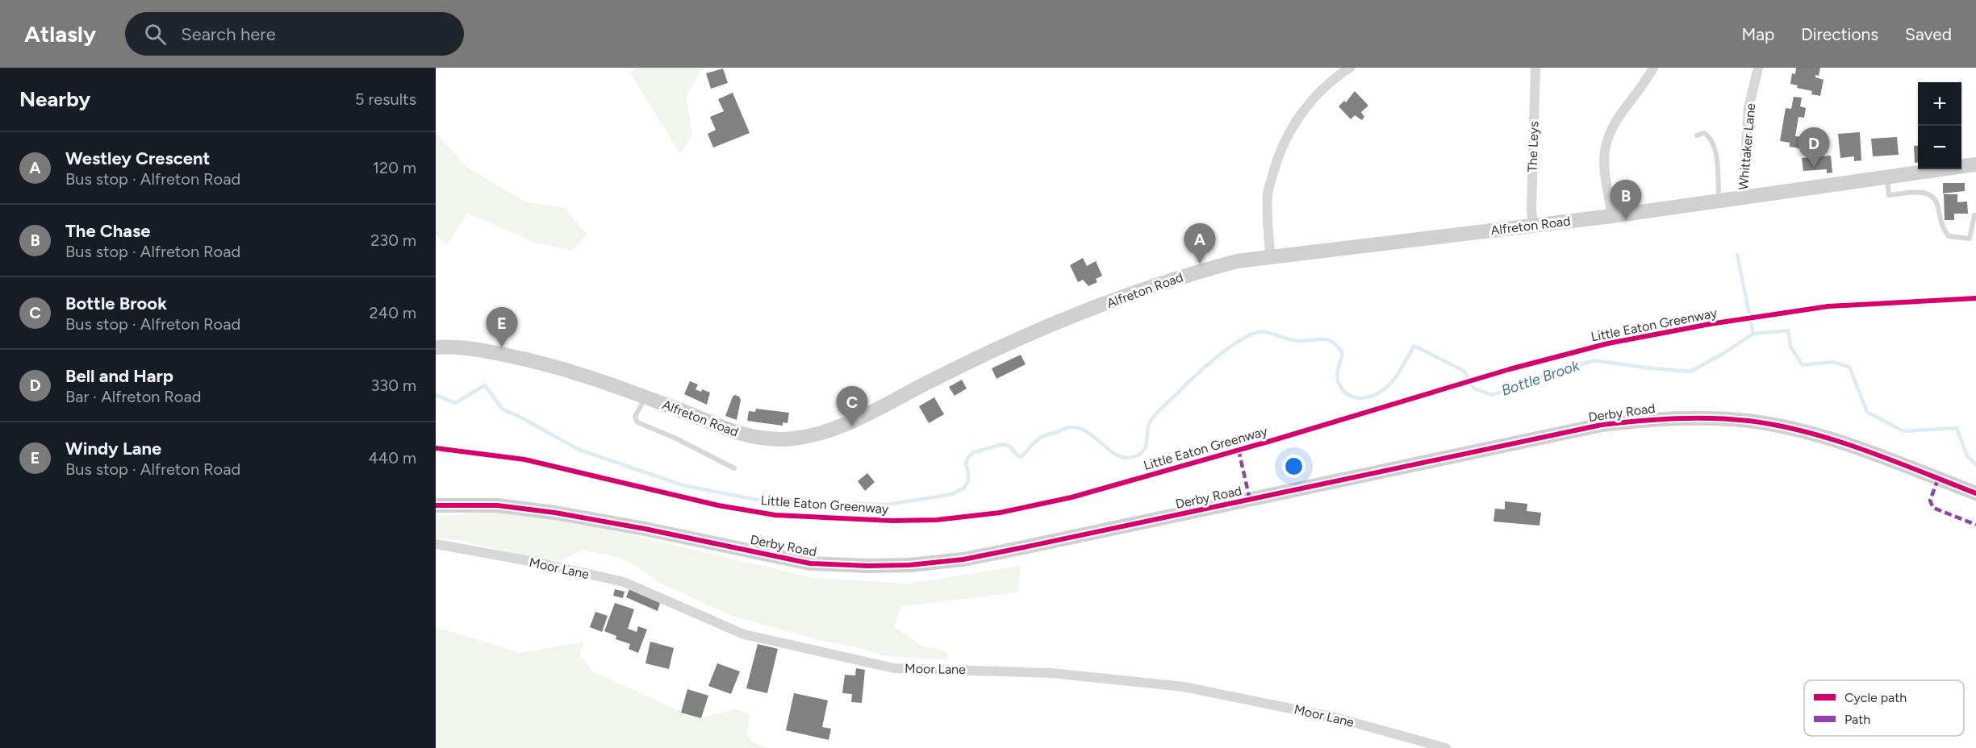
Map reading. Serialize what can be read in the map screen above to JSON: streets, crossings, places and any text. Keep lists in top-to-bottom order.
{
  "streets": {
    "street": [
      "The Leys",
      "Whittaker Lane",
      "Alfreton Road",
      "Derby Road",
      "Moor Lane"
    ],
    "cycle path": ["Little Eaton Greenway"]
  },
  "crossings": [
    ["The Leys", "Alfreton Road"],
    ["Whittaker Lane", "Alfreton Road"]
  ],
  "water": ["Bottle Brook"],
  "legend": ["Cycle path", "Path"],
  "page": {
    "header": "Atlasly",
    "search": "Search here",
    "nav": ["Map", "Directions", "Saved"],
    "heading": ["Nearby", "5 results"],
    "map_buttons": ["+", "−"],
    "pins": [
      "D",
      "B",
      "A",
      "E",
      "C"
    ],
    "list": [
      {
        "mark": "A",
        "name": "Westley Crescent",
        "note": "Bus stop · Alfreton Road",
        "value": "120 m"
      },
      {
        "mark": "B",
        "name": "The Chase",
        "note": "Bus stop · Alfreton Road",
        "value": "230 m"
      },
      {
        "mark": "C",
        "name": "Bottle Brook",
        "note": "Bus stop · Alfreton Road",
        "value": "240 m"
      },
      {
        "mark": "D",
        "name": "Bell and Harp",
        "note": "Bar · Alfreton Road",
        "value": "330 m"
      },
      {
        "mark": "E",
        "name": "Windy Lane",
        "note": "Bus stop · Alfreton Road",
        "value": "440 m"
      }
    ]
  }
}
